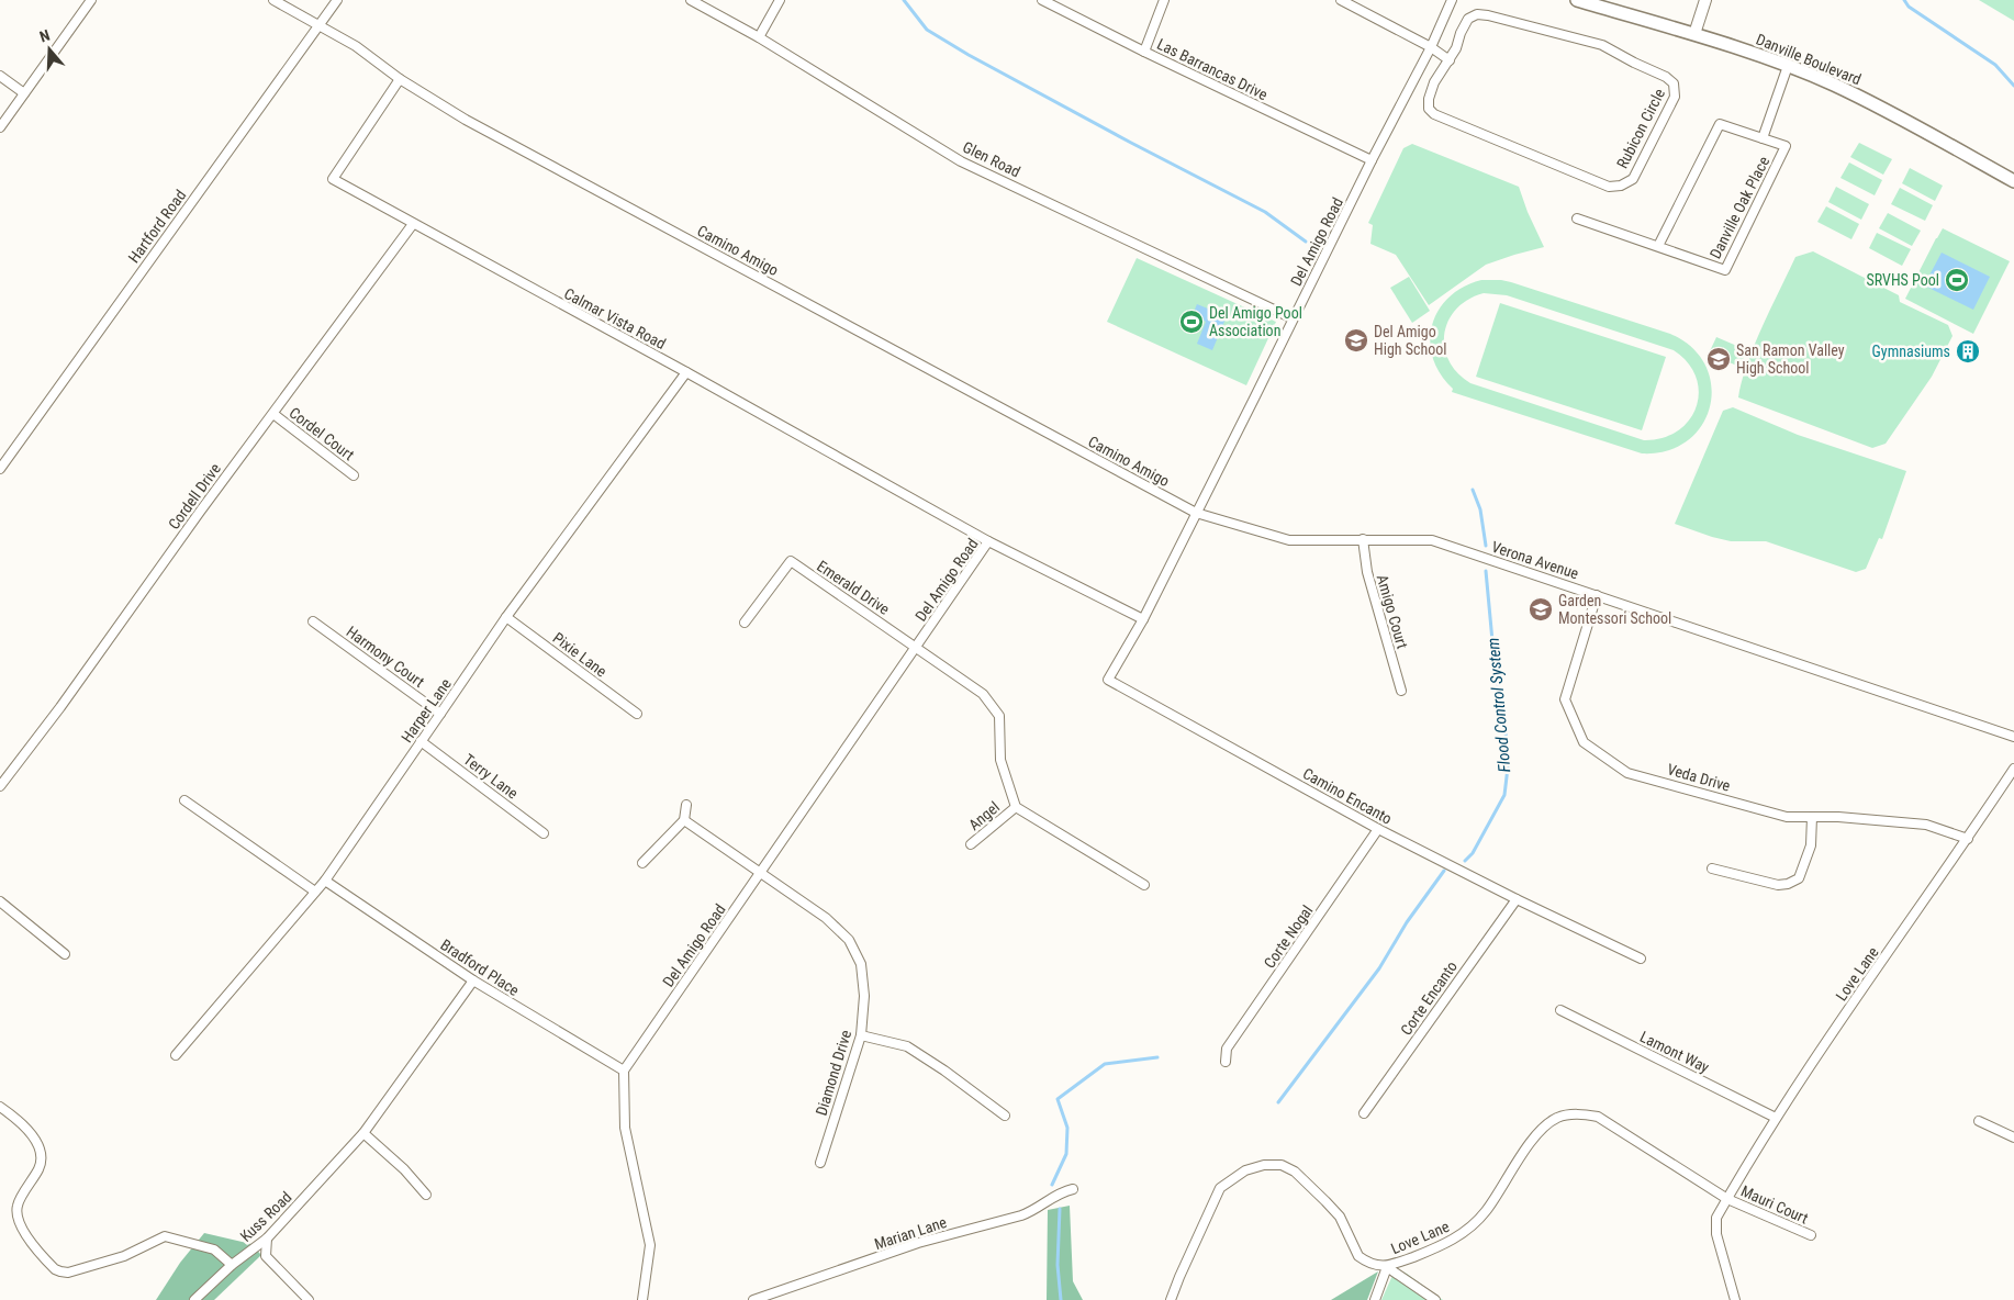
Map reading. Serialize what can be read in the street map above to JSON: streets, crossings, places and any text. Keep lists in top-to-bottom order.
{
  "streets": {
    "main road": ["Danville Boulevard"],
    "street": [
      "Las Barrancas Drive",
      "Rubicon Circle",
      "Glen Road",
      "Danville Oak Place",
      "Hartford Road",
      "Del Amigo Road",
      "Camino Amigo",
      "Calmar Vista Road",
      "Cordel Court",
      "Cordell Drive",
      "Verona Avenue",
      "Emerald Drive",
      "Amigo Court",
      "Pixie Lane",
      "Harmony Court",
      "Harper Lane",
      "Terry Lane",
      "Veda Drive",
      "Camino Encanto",
      "Angel",
      "Corte Nogal",
      "Bradford Place",
      "Love Lane",
      "Corte Encanto",
      "Lamont Way",
      "Diamond Drive",
      "Mauri Court",
      "Kuss Road",
      "Marian Lane"
    ]
  },
  "crossings": [
    ["Danville Boulevard", "Danville Oak Place"],
    ["Las Barrancas Drive", "Del Amigo Road"],
    ["Glen Road", "Del Amigo Road"],
    ["Hartford Road", "Camino Amigo"],
    ["Del Amigo Road", "Camino Amigo"],
    ["Del Amigo Road", "Calmar Vista Road"],
    ["Del Amigo Road", "Verona Avenue"],
    ["Del Amigo Road", "Emerald Drive"],
    ["Del Amigo Road", "Camino Encanto"],
    ["Del Amigo Road", "Bradford Place"],
    ["Del Amigo Road", "Diamond Drive"],
    ["Camino Amigo", "Calmar Vista Road"],
    ["Camino Amigo", "Verona Avenue"],
    ["Calmar Vista Road", "Cordell Drive"],
    ["Calmar Vista Road", "Harper Lane"],
    ["Cordel Court", "Cordell Drive"],
    ["Verona Avenue", "Amigo Court"],
    ["Verona Avenue", "Veda Drive"],
    ["Emerald Drive", "Angel"],
    ["Pixie Lane", "Harper Lane"],
    ["Harmony Court", "Harper Lane"],
    ["Harper Lane", "Terry Lane"],
    ["Harper Lane", "Bradford Place"],
    ["Veda Drive", "Love Lane"],
    ["Camino Encanto", "Corte Nogal"],
    ["Camino Encanto", "Corte Encanto"],
    ["Bradford Place", "Kuss Road"],
    ["Love Lane", "Lamont Way"],
    ["Love Lane", "Mauri Court"]
  ],
  "water": ["Flood Control System"],
  "places": {
    "sports": ["SRVHS Pool", "Del Amigo Pool Association"],
    "school or university": ["Del Amigo High School", "San Ramon Valley High School", "Garden Montessori School"],
    "building": ["Gymnasiums"]
  },
  "north": "top"
}
